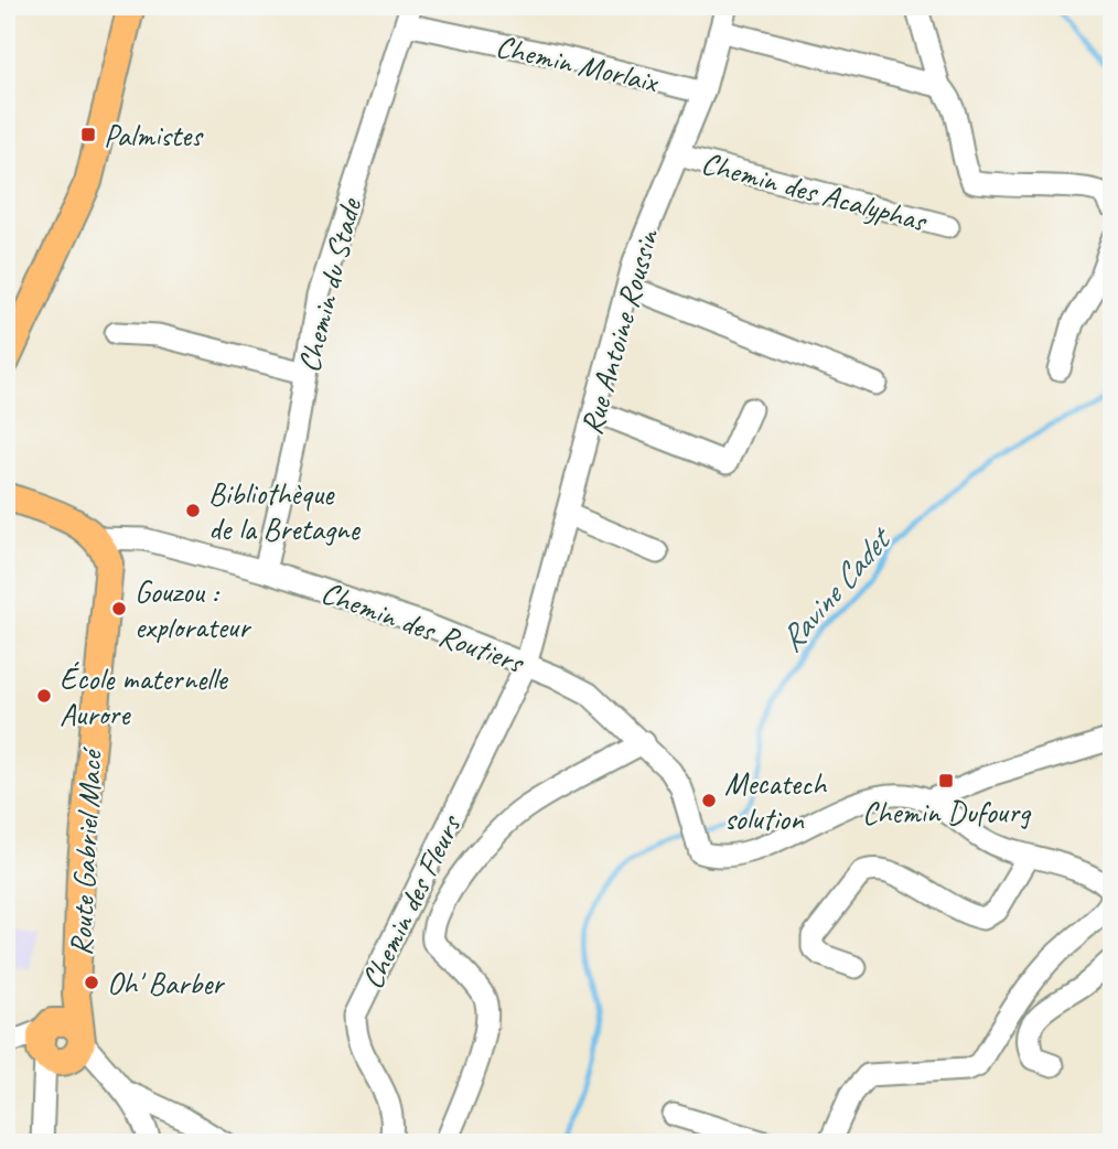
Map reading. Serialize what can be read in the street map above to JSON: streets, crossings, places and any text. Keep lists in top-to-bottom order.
{
  "streets": {
    "main road": ["Route Gabriel Macé"],
    "street": [
      "Chemin Morlaix",
      "Chemin des Acalyphas",
      "Chemin du Stade",
      "Rue Antoine Roussin",
      "Chemin des Routiers",
      "Chemin des Fleurs"
    ]
  },
  "crossings": [
    ["Chemin Morlaix", "Chemin du Stade"],
    ["Chemin Morlaix", "Rue Antoine Roussin"],
    ["Chemin des Acalyphas", "Rue Antoine Roussin"],
    ["Chemin du Stade", "Chemin des Routiers"],
    ["Rue Antoine Roussin", "Chemin des Routiers"],
    ["Rue Antoine Roussin", "Chemin des Fleurs"],
    ["Chemin des Routiers", "Route Gabriel Macé"],
    ["Chemin des Routiers", "Chemin des Fleurs"]
  ],
  "water": ["Ravine Cadet"],
  "places": {
    "transit": ["Palmistes", "Chemin Dufourg"],
    "other": [
      "Bibliothèque de la Bretagne",
      "Gouzou : explorateur",
      "École maternelle Aurore",
      "Mecatech solution",
      "Oh' Barber"
    ]
  }
}
